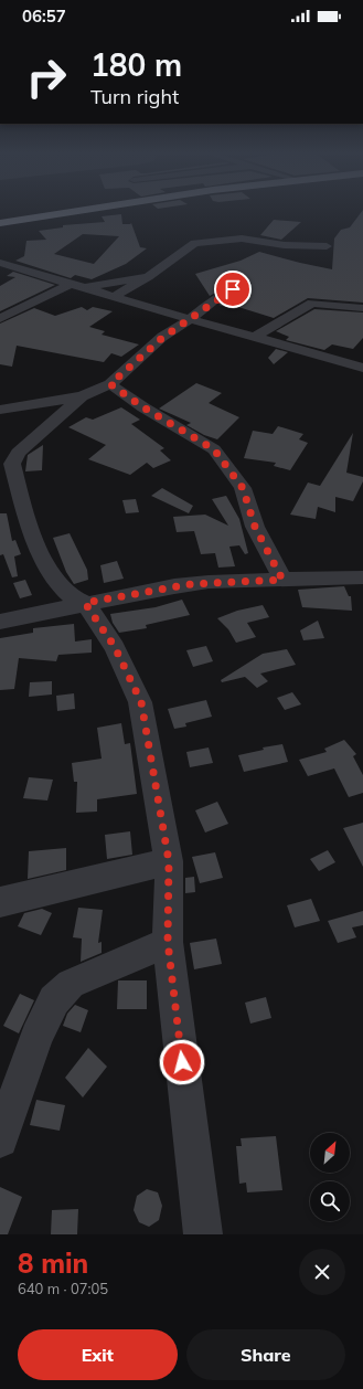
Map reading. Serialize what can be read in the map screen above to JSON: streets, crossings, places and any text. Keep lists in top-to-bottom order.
{
  "north": "top right",
  "page": {
    "status": "06:57",
    "turn": ["180 m", "Turn right"],
    "heading": ["8 min", "640 m · 07:05"],
    "buttons": ["Exit", "Share"]
  }
}
